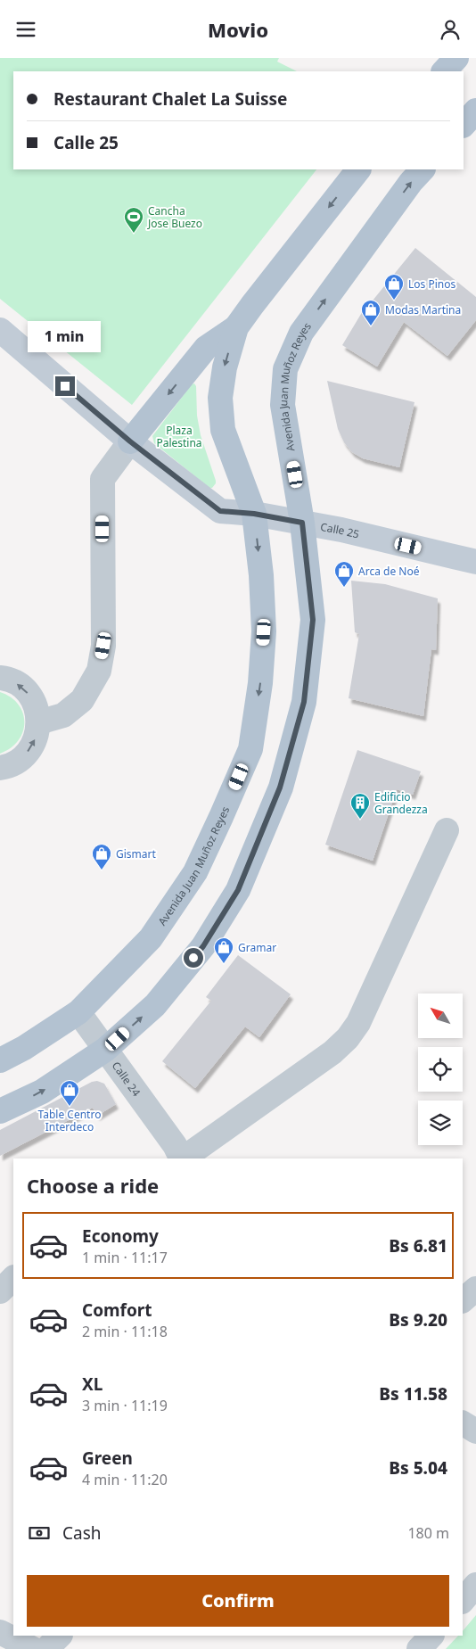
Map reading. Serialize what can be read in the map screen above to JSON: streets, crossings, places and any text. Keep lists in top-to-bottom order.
{
  "streets": {
    "main road": ["Avenida Juan Muñoz Reyes"],
    "street": ["Calle 25", "Calle 24"]
  },
  "crossings": [
    ["Avenida Juan Muñoz Reyes", "Calle 25"],
    ["Avenida Juan Muñoz Reyes", "Calle 24"]
  ],
  "parks": ["Plaza Palestina"],
  "places": {
    "sports": ["Cancha Jose Buezo"],
    "shop": [
      "Los Pinos",
      "Modas Martina",
      "Arca de Noé",
      "Gismart",
      "Gramar",
      "Table Centro Interdeco"
    ],
    "building": ["Edificio Grandezza"]
  },
  "north": "top left",
  "page": {
    "header": "Movio",
    "banner": ["Restaurant Chalet La Suisse", "Calle 25"],
    "bubble": "1 min",
    "heading": "Choose a ride",
    "list": [
      {
        "name": "Economy",
        "note": "1 min · 11:17",
        "value": "Bs 6.81"
      },
      {
        "name": "Comfort",
        "note": "2 min · 11:18",
        "value": "Bs 9.20"
      },
      {
        "name": "XL",
        "note": "3 min · 11:19",
        "value": "Bs 11.58"
      },
      {
        "name": "Green",
        "note": "4 min · 11:20",
        "value": "Bs 5.04"
      }
    ],
    "pay": ["Cash", "180 m"],
    "buttons": "Confirm"
  }
}
